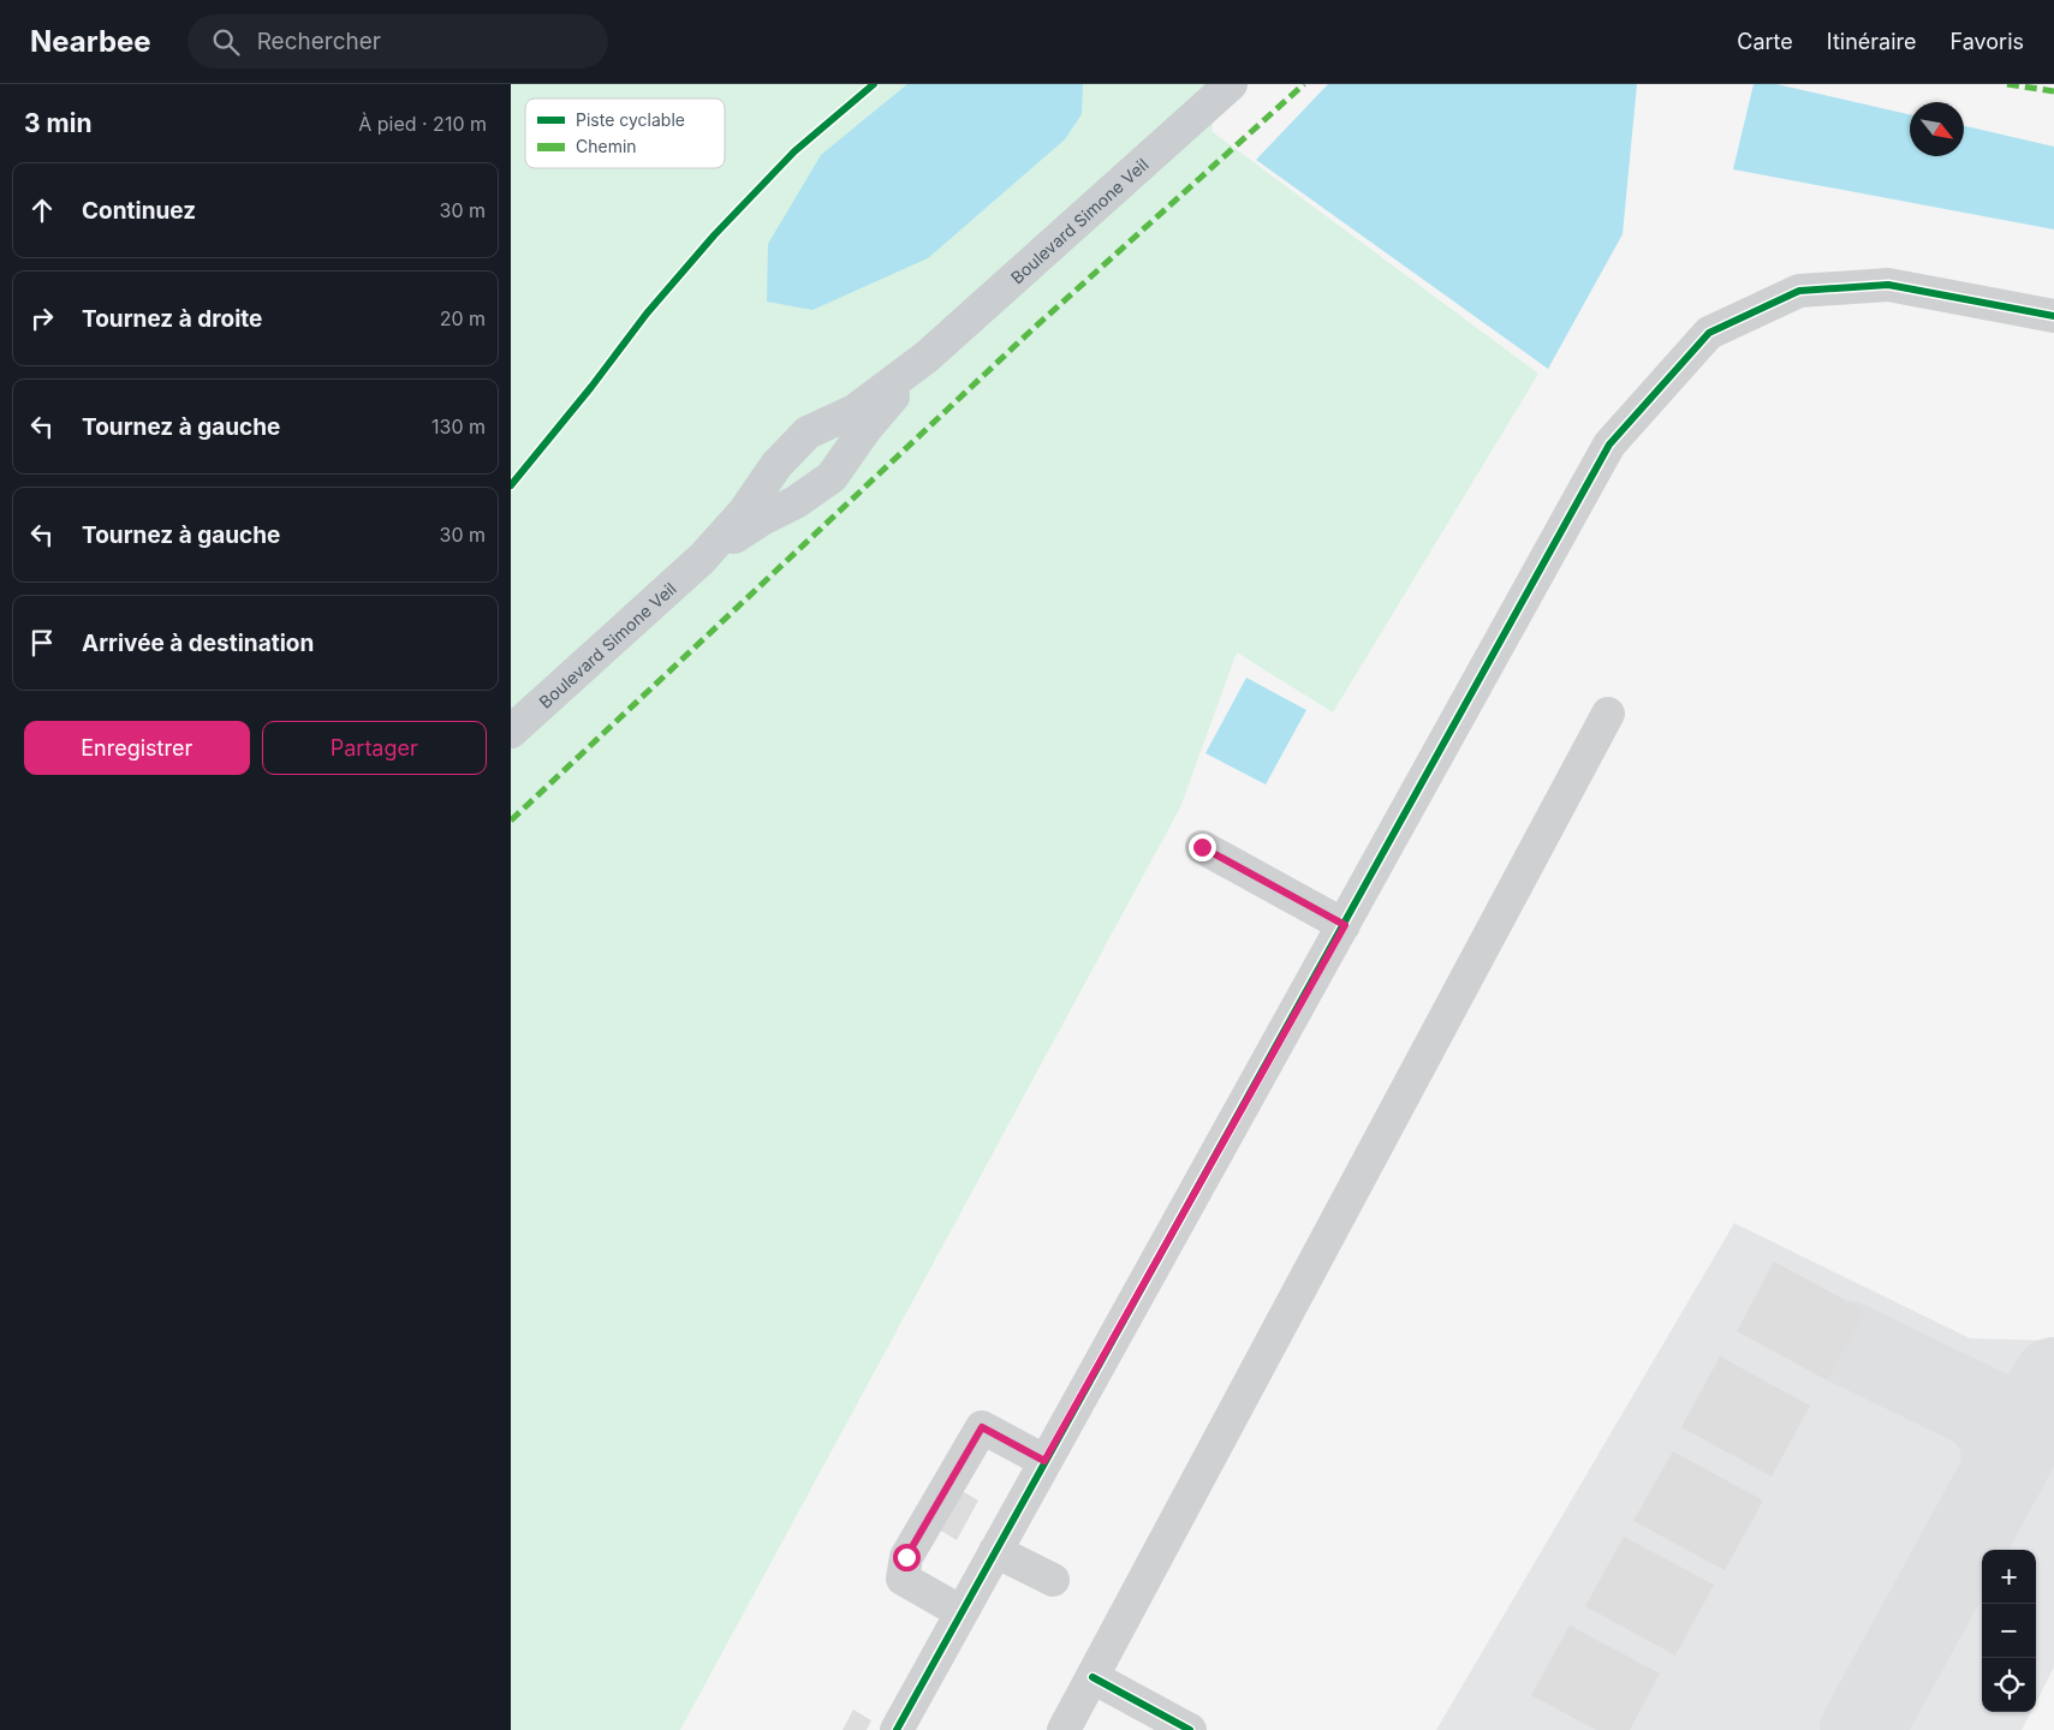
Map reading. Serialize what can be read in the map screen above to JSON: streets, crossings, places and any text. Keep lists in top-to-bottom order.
{
  "streets": {
    "main road": ["Boulevard Simone Veil"]
  },
  "legend": ["Piste cyclable", "Chemin"],
  "north": "bottom right",
  "page": {
    "header": "Nearbee",
    "search": "Rechercher",
    "nav": ["Carte", "Itinéraire", "Favoris"],
    "heading": ["3 min", "À pied · 210 m"],
    "list": [
      ["Continuez", "30 m"],
      ["Tournez à droite", "20 m"],
      ["Tournez à gauche", "130 m"],
      ["Tournez à gauche", "30 m"],
      "Arrivée à destination"
    ],
    "buttons": ["Enregistrer", "Partager"],
    "map_buttons": ["+", "−"]
  }
}
